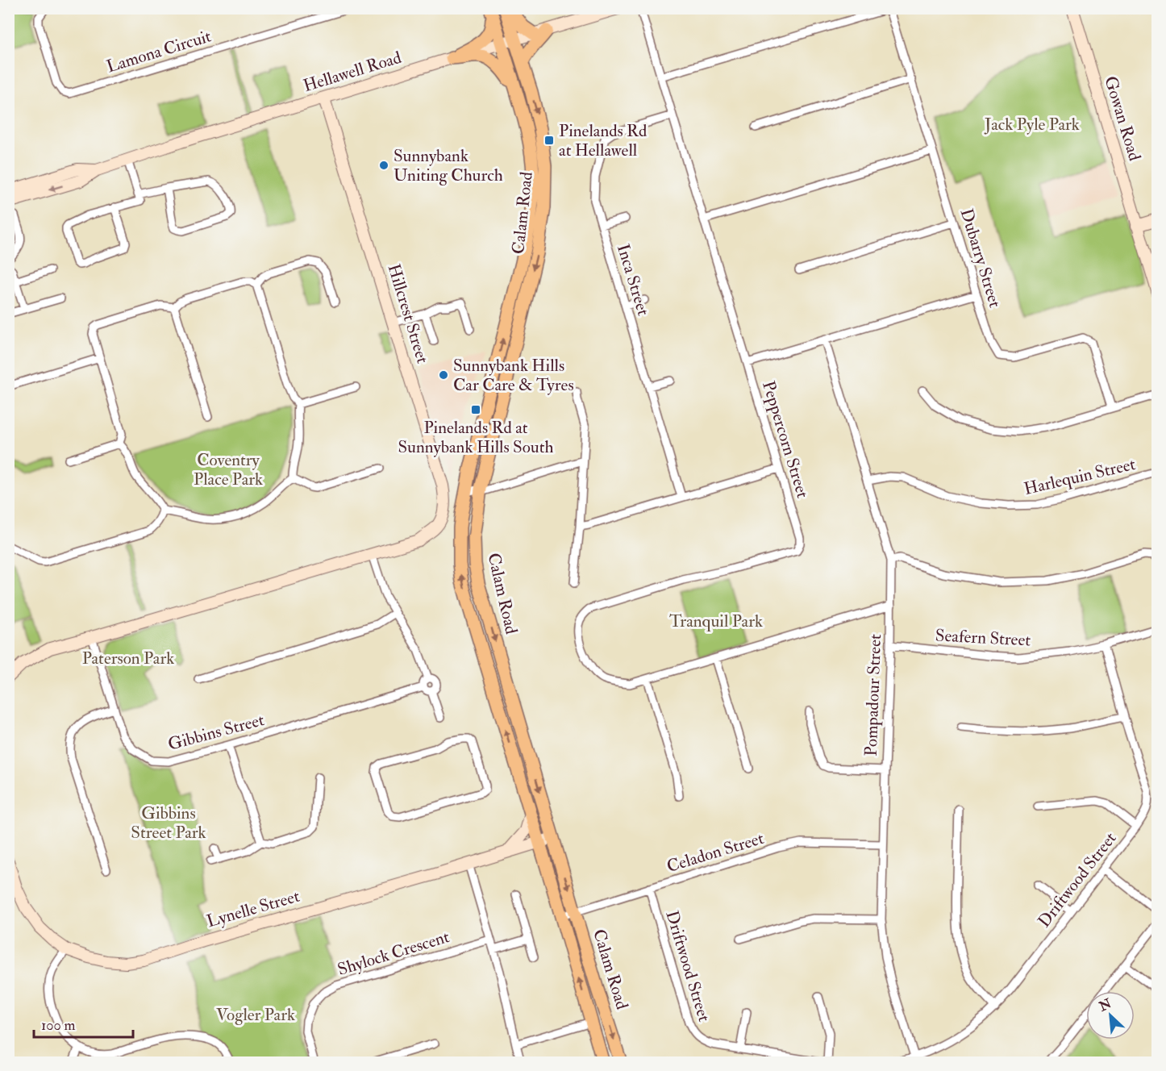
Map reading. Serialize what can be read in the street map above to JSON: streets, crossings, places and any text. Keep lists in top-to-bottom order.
{
  "streets": {
    "main road": ["Calam Road"],
    "street": [
      "Lamona Circuit",
      "Hellawell Road",
      "Gowan Road",
      "Dubarry Street",
      "Inca Street",
      "Hillcrest Street",
      "Peppercorn Street",
      "Harlequin Street",
      "Seafern Street",
      "Pompadour Street",
      "Gibbins Street",
      "Celadon Street",
      "Driftwood Street",
      "Lynelle Street",
      "Shylock Crescent"
    ]
  },
  "crossings": [
    ["Hellawell Road", "Calam Road"],
    ["Hellawell Road", "Hillcrest Street"],
    ["Calam Road", "Celadon Street"],
    ["Calam Road", "Lynelle Street"],
    ["Dubarry Street", "Peppercorn Street"],
    ["Inca Street", "Peppercorn Street"],
    ["Harlequin Street", "Pompadour Street"],
    ["Seafern Street", "Pompadour Street"],
    ["Seafern Street", "Driftwood Street"],
    ["Pompadour Street", "Celadon Street"],
    ["Pompadour Street", "Driftwood Street"],
    ["Celadon Street", "Driftwood Street"]
  ],
  "parks": [
    "Jack Pyle Park",
    "Coventry Place Park",
    "Tranquil Park",
    "Paterson Park",
    "Gibbins Street Park",
    "Vogler Park"
  ],
  "places": {
    "transit": ["Pinelands Rd at Hellawell", "Pinelands Rd at Sunnybank Hills South"],
    "other": ["Sunnybank Uniting Church", "Sunnybank Hills Car Care & Tyres"]
  },
  "scale_bar": "100 m",
  "north": "top left"
}
